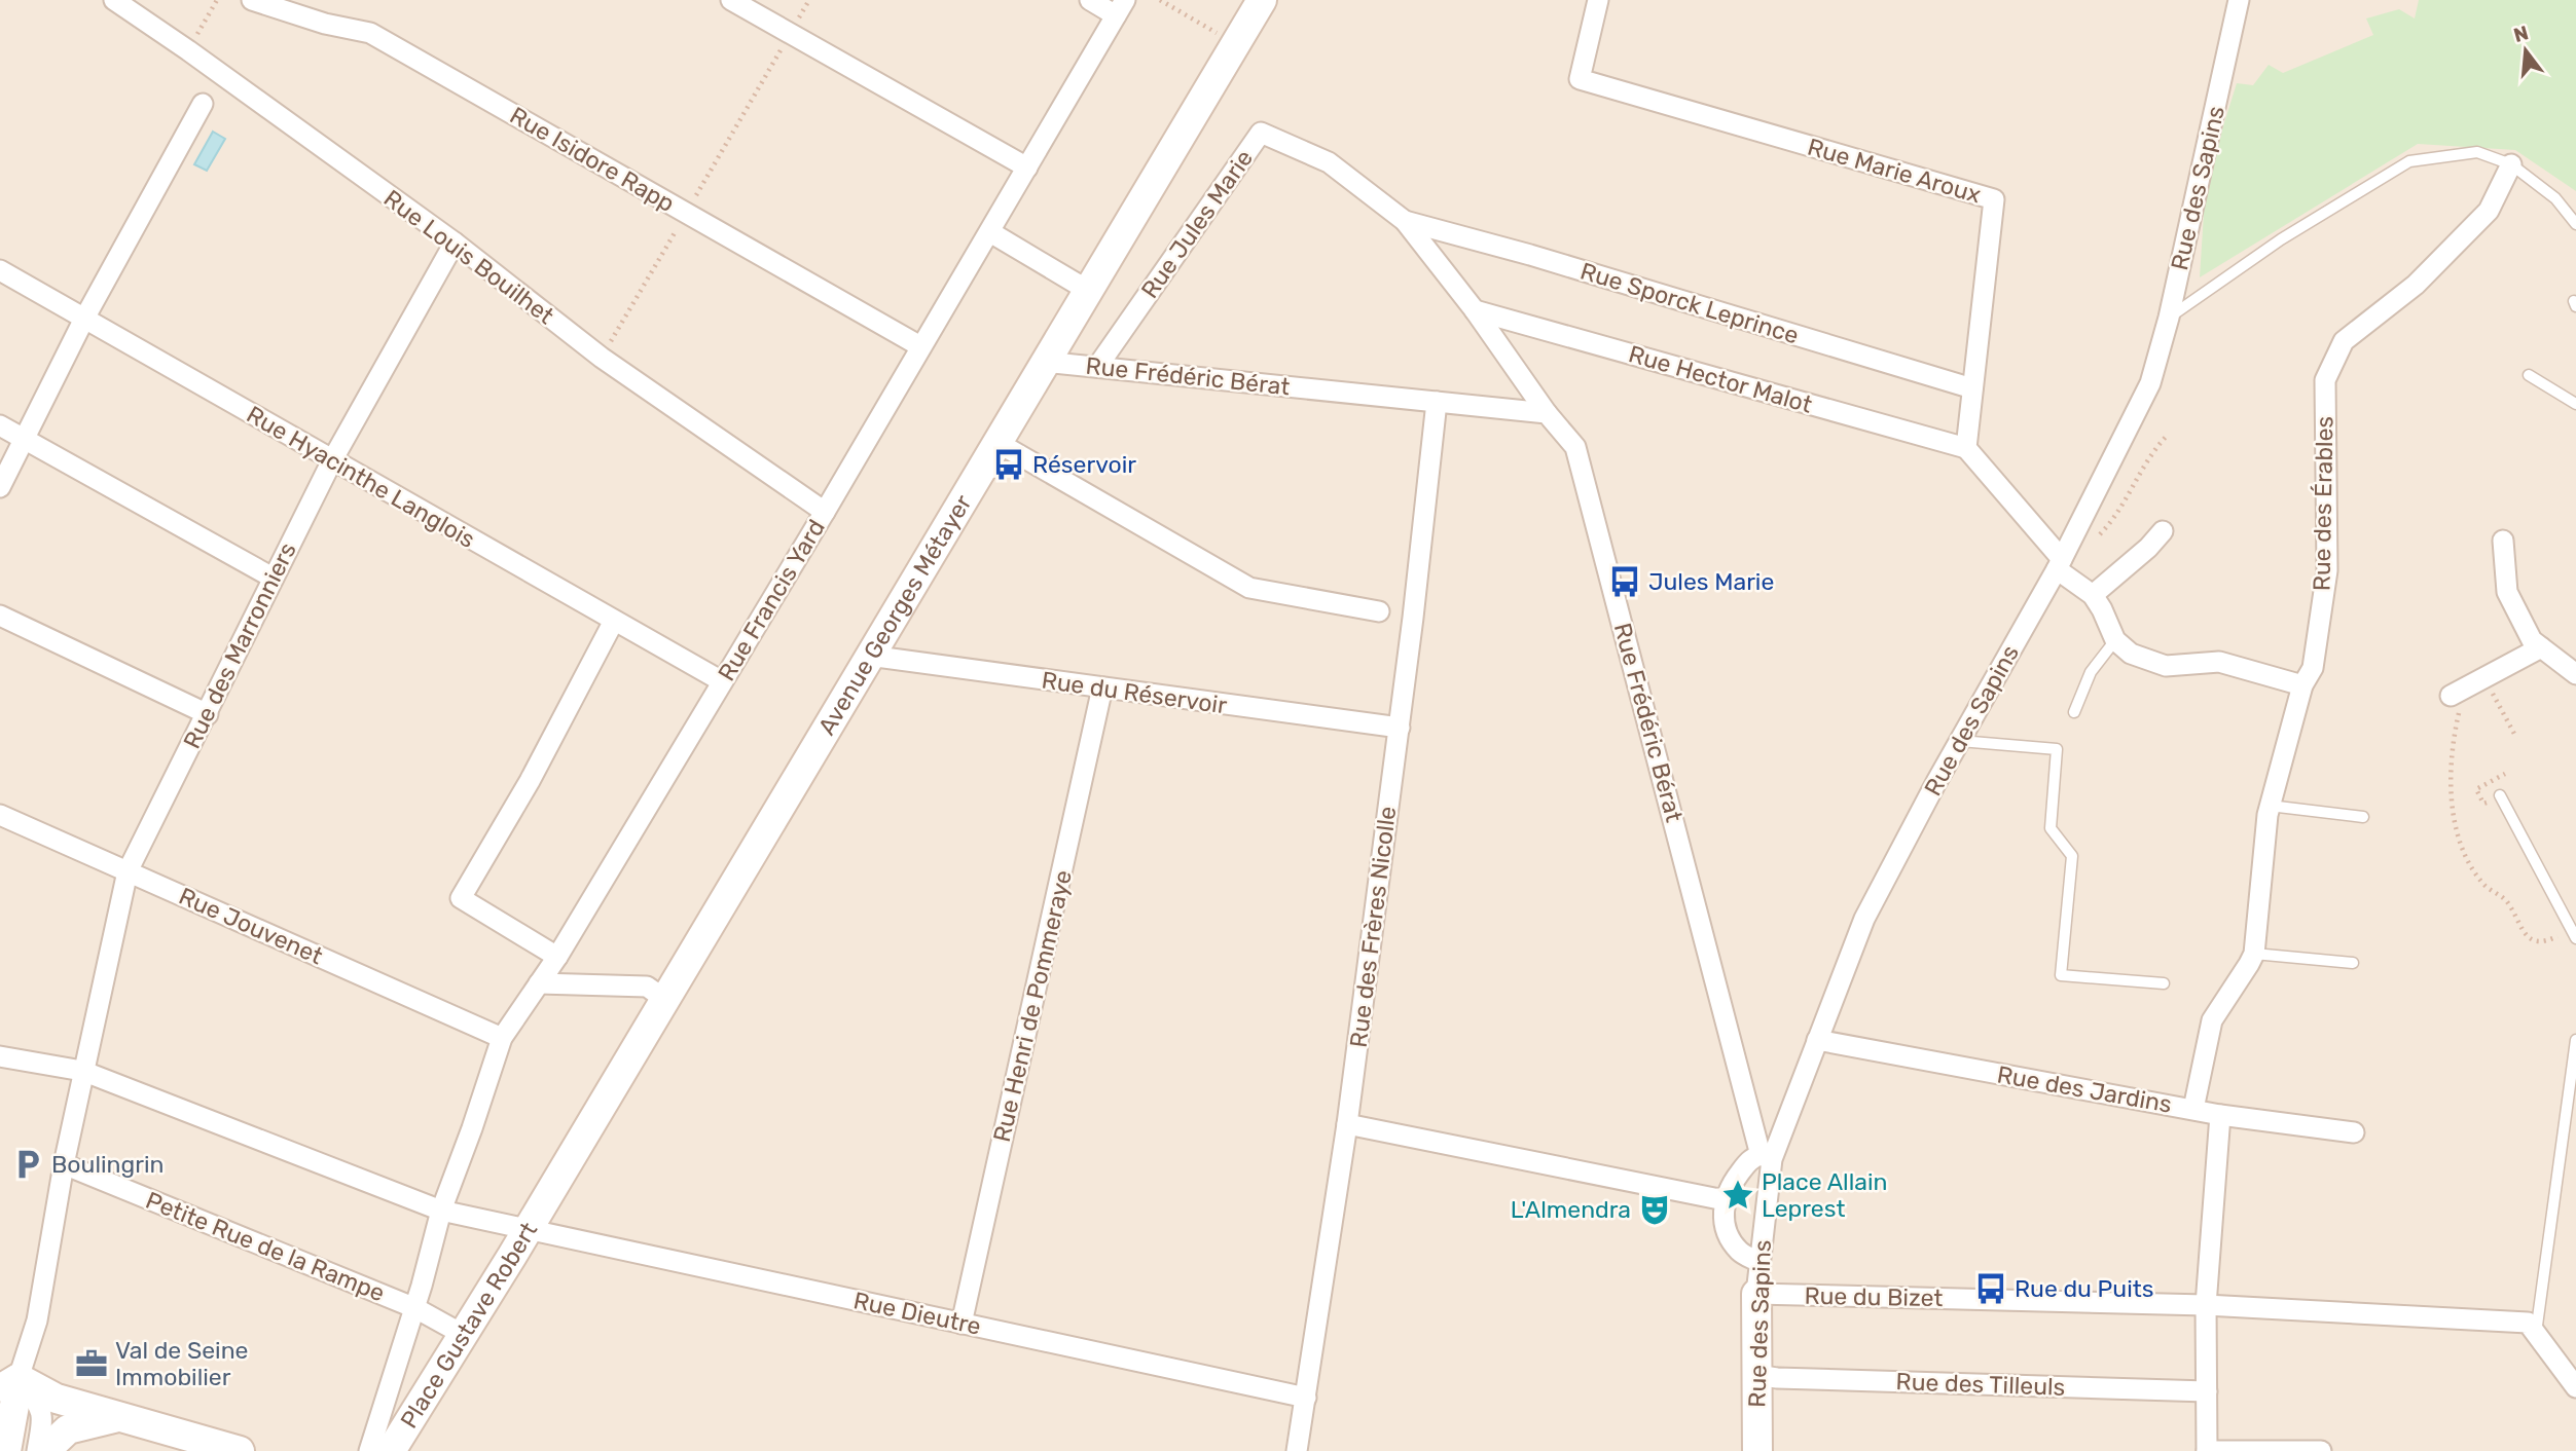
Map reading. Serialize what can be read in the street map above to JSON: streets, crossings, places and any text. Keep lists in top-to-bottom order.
{
  "streets": {
    "street": [
      "Rue Isidore Rapp",
      "Rue Marie Aroux",
      "Rue des Sapins",
      "Rue Jules Marie",
      "Rue Louis Bouilhet",
      "Rue Sporck Leprince",
      "Rue Frédéric Bérat",
      "Rue Hector Malot",
      "Rue Hyacinthe Langlois",
      "Rue des Érables",
      "Rue Francis Yard",
      "Avenue Georges Métayer",
      "Rue des Marronniers",
      "Rue du Réservoir",
      "Rue Jouvenet",
      "Rue des Frères Nicolle",
      "Rue Henri de Pommeraye",
      "Rue des Jardins",
      "Petite Rue de la Rampe",
      "Rue du Bizet",
      "Rue Dieutre",
      "Place Gustave Robert",
      "Rue des Tilleuls"
    ]
  },
  "crossings": [
    ["Rue Isidore Rapp", "Rue Francis Yard"],
    ["Rue Marie Aroux", "Rue Sporck Leprince"],
    ["Rue Marie Aroux", "Rue Hector Malot"],
    ["Rue des Sapins", "Rue Frédéric Bérat"],
    ["Rue des Sapins", "Rue des Jardins"],
    ["Rue des Sapins", "Rue du Bizet"],
    ["Rue des Sapins", "Rue des Tilleuls"],
    ["Rue Jules Marie", "Rue Sporck Leprince"],
    ["Rue Jules Marie", "Rue Frédéric Bérat"],
    ["Rue Jules Marie", "Rue Hector Malot"],
    ["Rue Louis Bouilhet", "Rue Francis Yard"],
    ["Rue Louis Bouilhet", "Rue des Marronniers"],
    ["Rue Frédéric Bérat", "Avenue Georges Métayer"],
    ["Rue Frédéric Bérat", "Rue des Frères Nicolle"],
    ["Rue Hyacinthe Langlois", "Rue Francis Yard"],
    ["Rue Hyacinthe Langlois", "Rue des Marronniers"],
    ["Rue des Érables", "Rue des Jardins"],
    ["Rue Francis Yard", "Rue Jouvenet"],
    ["Rue Francis Yard", "Place Gustave Robert"],
    ["Avenue Georges Métayer", "Rue du Réservoir"],
    ["Avenue Georges Métayer", "Rue Dieutre"],
    ["Avenue Georges Métayer", "Place Gustave Robert"],
    ["Rue des Marronniers", "Rue Jouvenet"],
    ["Rue des Marronniers", "Petite Rue de la Rampe"],
    ["Rue du Réservoir", "Rue des Frères Nicolle"],
    ["Rue du Réservoir", "Rue Henri de Pommeraye"],
    ["Rue des Frères Nicolle", "Rue Dieutre"],
    ["Rue Henri de Pommeraye", "Rue Dieutre"],
    ["Petite Rue de la Rampe", "Place Gustave Robert"],
    ["Rue Dieutre", "Place Gustave Robert"]
  ],
  "places": {
    "bus stop": ["Réservoir", "Jules Marie", "Rue du Puits"],
    "parking": ["Boulingrin"],
    "place": ["Place Allain Leprest"],
    "theatre": ["L'Almendra"],
    "office": ["Val de Seine Immobilier"]
  },
  "north": "top"
}
